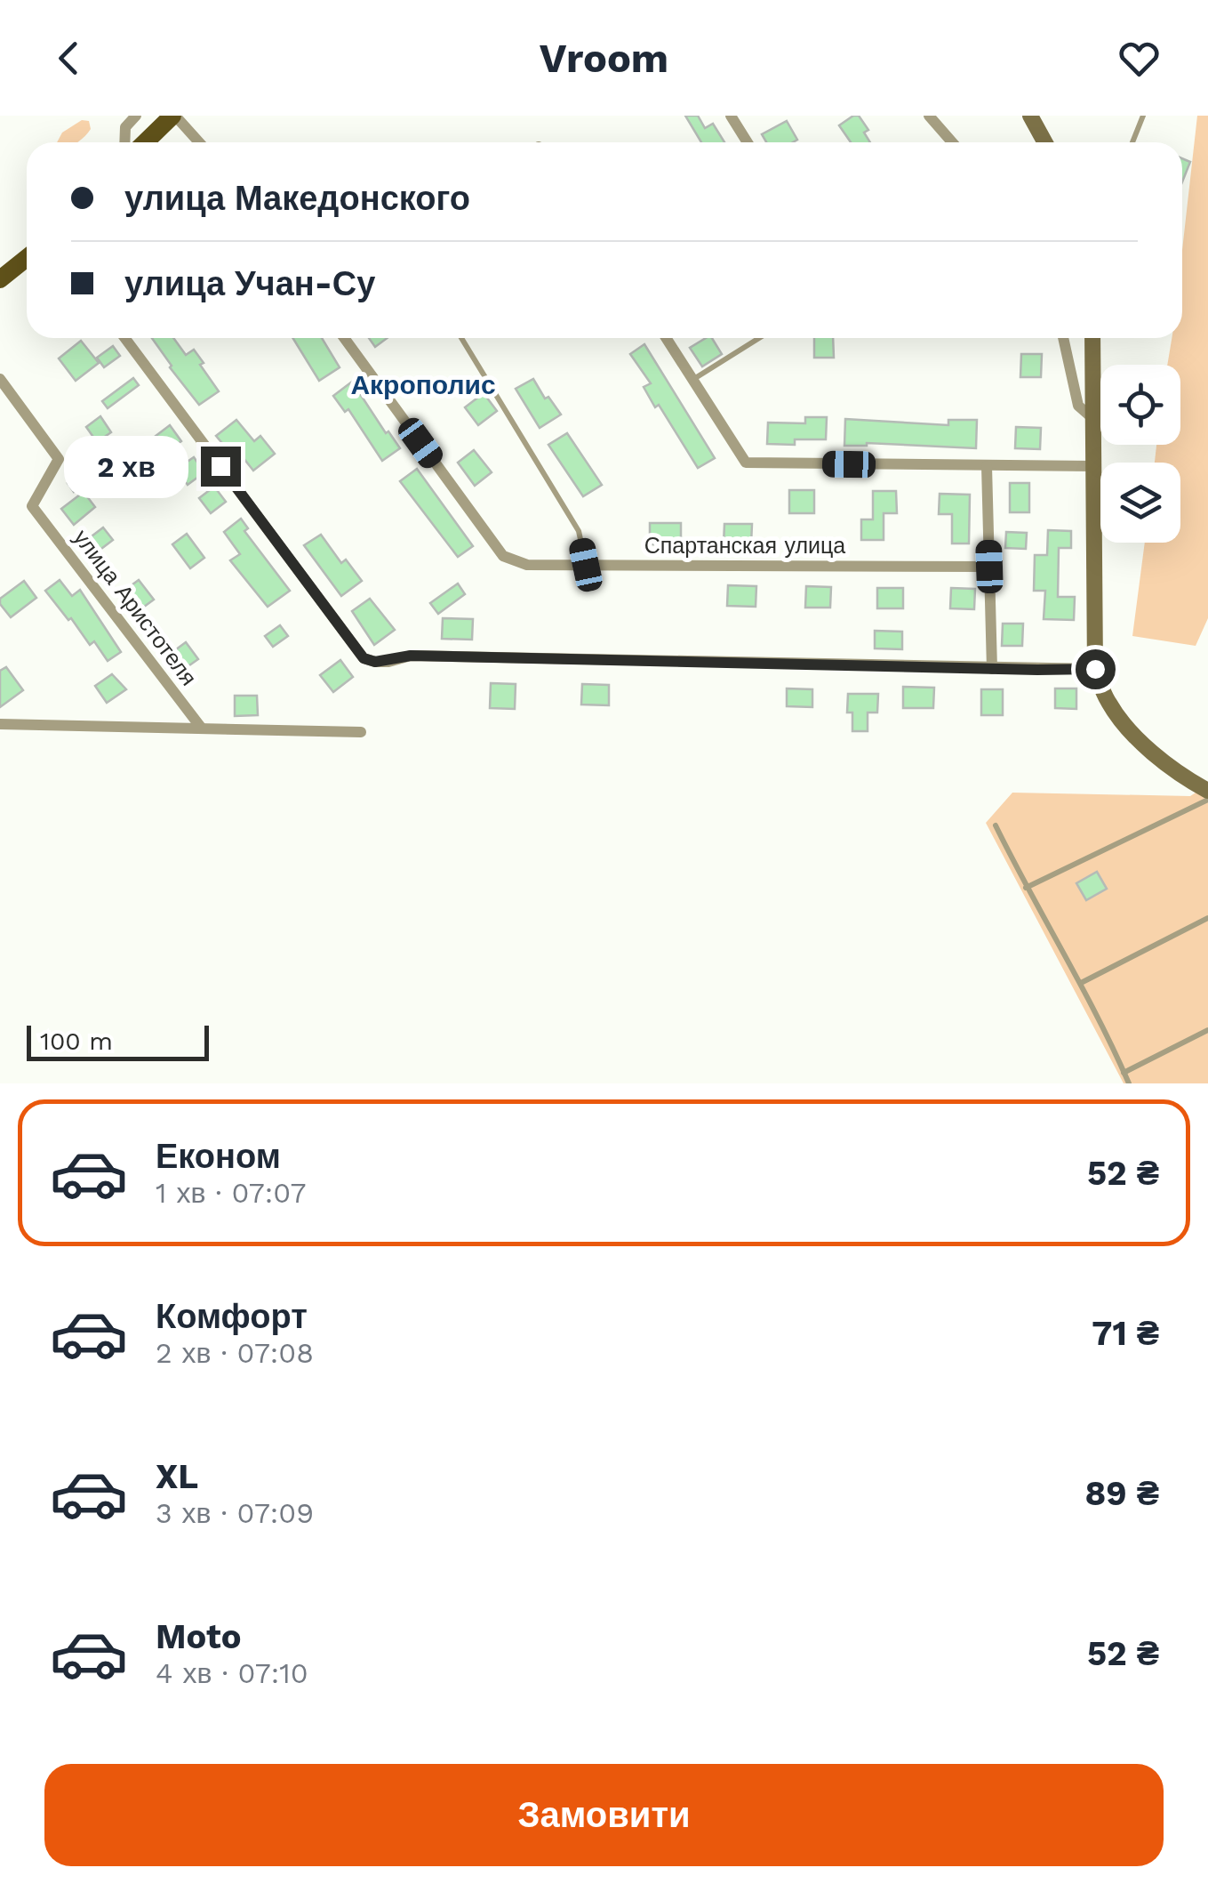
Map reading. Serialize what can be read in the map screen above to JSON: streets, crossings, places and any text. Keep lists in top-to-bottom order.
{
  "streets": {
    "street": ["Спартанская улица", "улица Аристотеля"]
  },
  "districts": ["Акрополис"],
  "scale_bar": "100 m",
  "page": {
    "header": "Vroom",
    "banner": ["улица Македонского", "улица Учан-Су"],
    "bubble": "2 хв",
    "scale": "100 m",
    "list": [
      {
        "name": "Економ",
        "note": "1 хв · 07:07",
        "value": "52 ₴"
      },
      {
        "name": "Комфорт",
        "note": "2 хв · 07:08",
        "value": "71 ₴"
      },
      {
        "name": "XL",
        "note": "3 хв · 07:09",
        "value": "89 ₴"
      },
      {
        "name": "Moto",
        "note": "4 хв · 07:10",
        "value": "52 ₴"
      }
    ],
    "buttons": "Замовити"
  }
}
